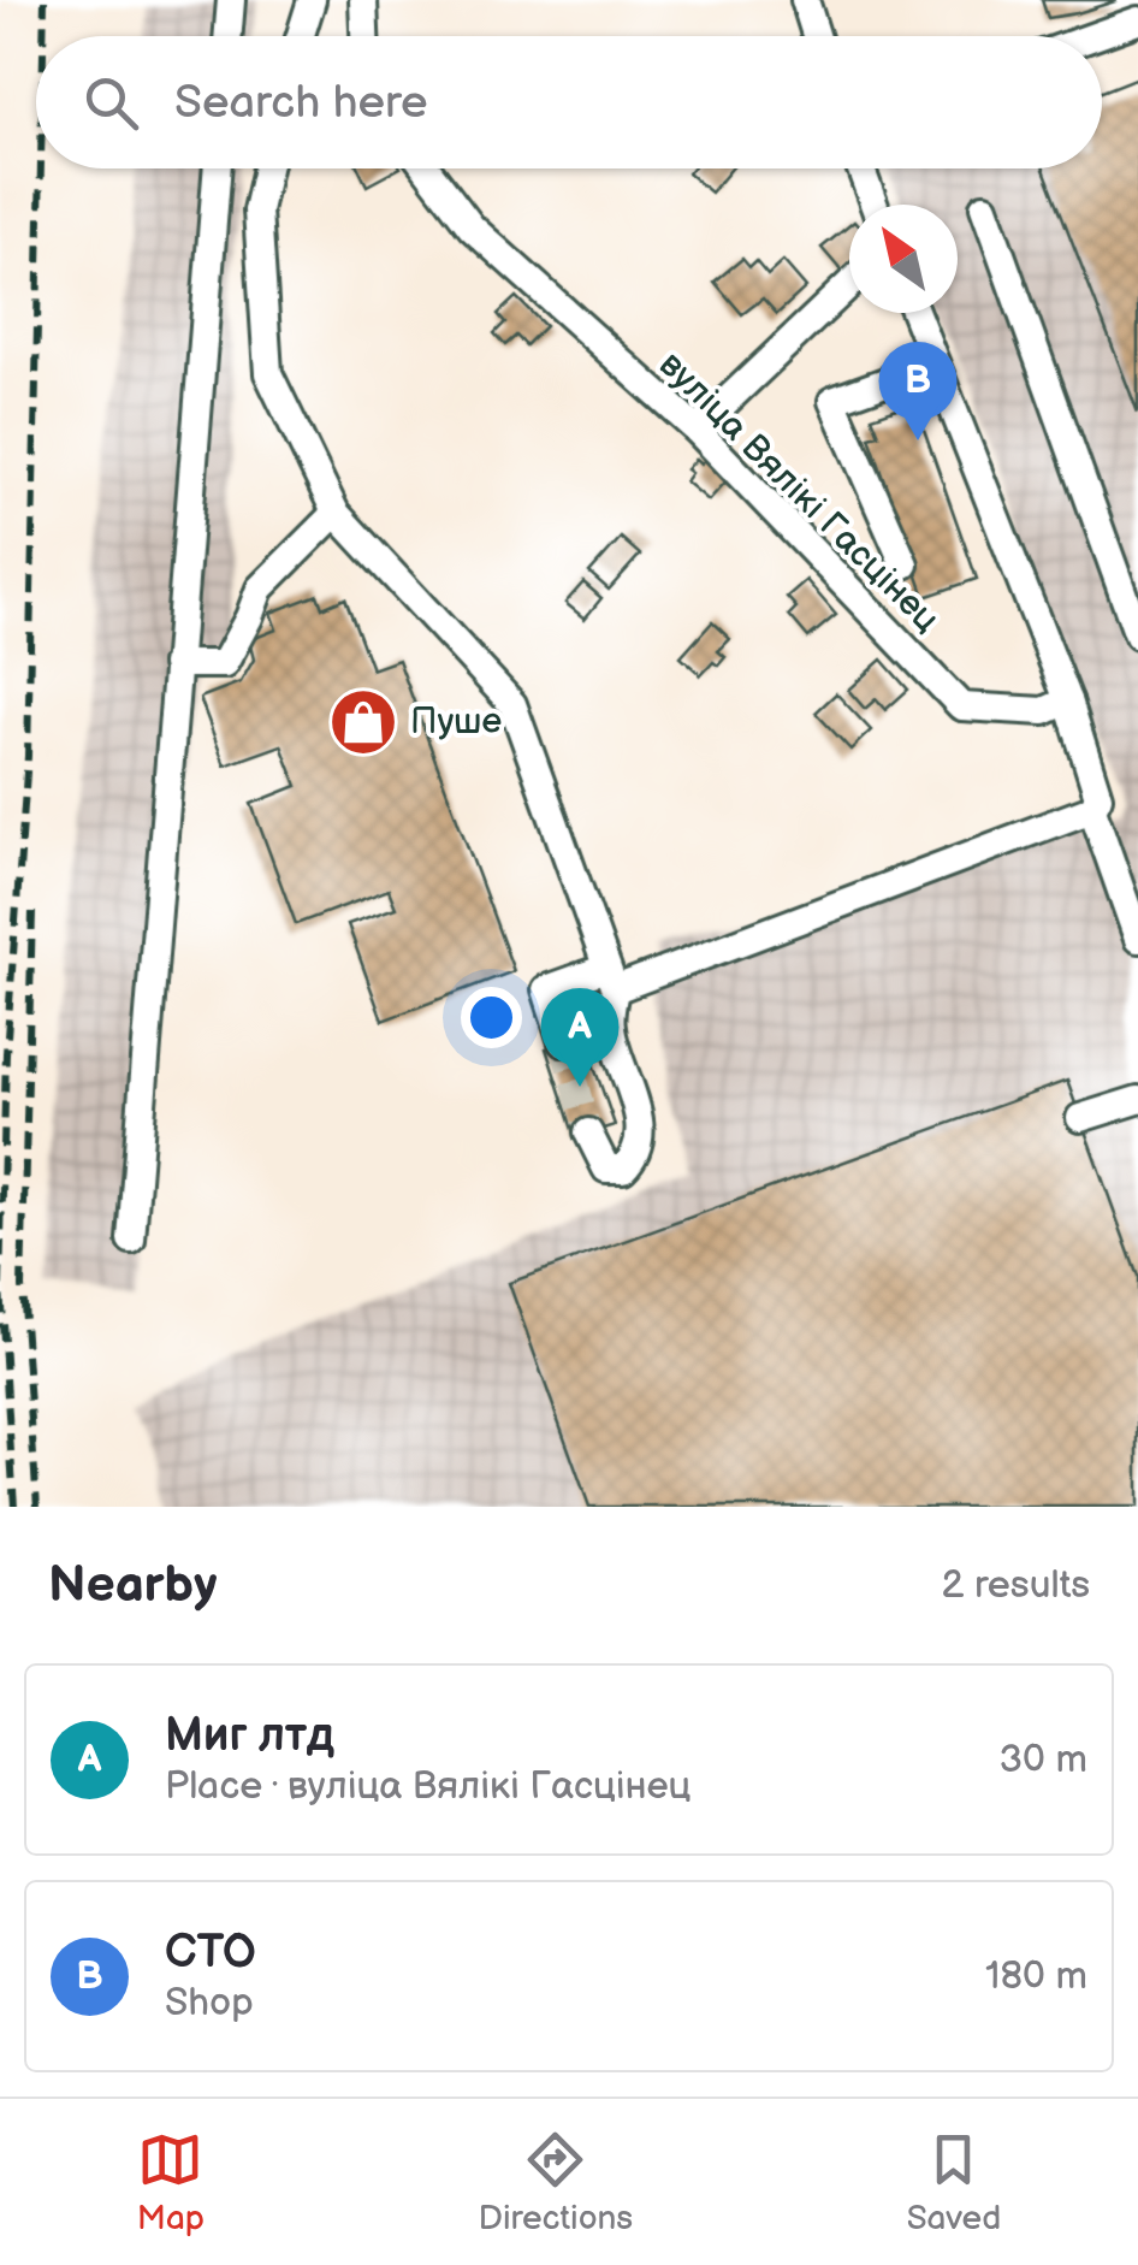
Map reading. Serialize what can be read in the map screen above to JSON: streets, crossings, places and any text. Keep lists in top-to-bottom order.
{
  "streets": {
    "street": ["вуліца Вялікі Гасцінец"]
  },
  "places": {
    "shop": ["Пуше"]
  },
  "north": "top left",
  "page": {
    "search": "Search here",
    "pins": ["B", "A"],
    "heading": ["Nearby", "2 results"],
    "list": [
      {
        "mark": "A",
        "name": "Миг лтд",
        "note": "Place · вуліца Вялікі Гасцінец",
        "value": "30 m"
      },
      {
        "mark": "B",
        "name": "СТО",
        "note": "Shop",
        "value": "180 m"
      }
    ],
    "nav": ["Map", "Directions", "Saved"]
  }
}
